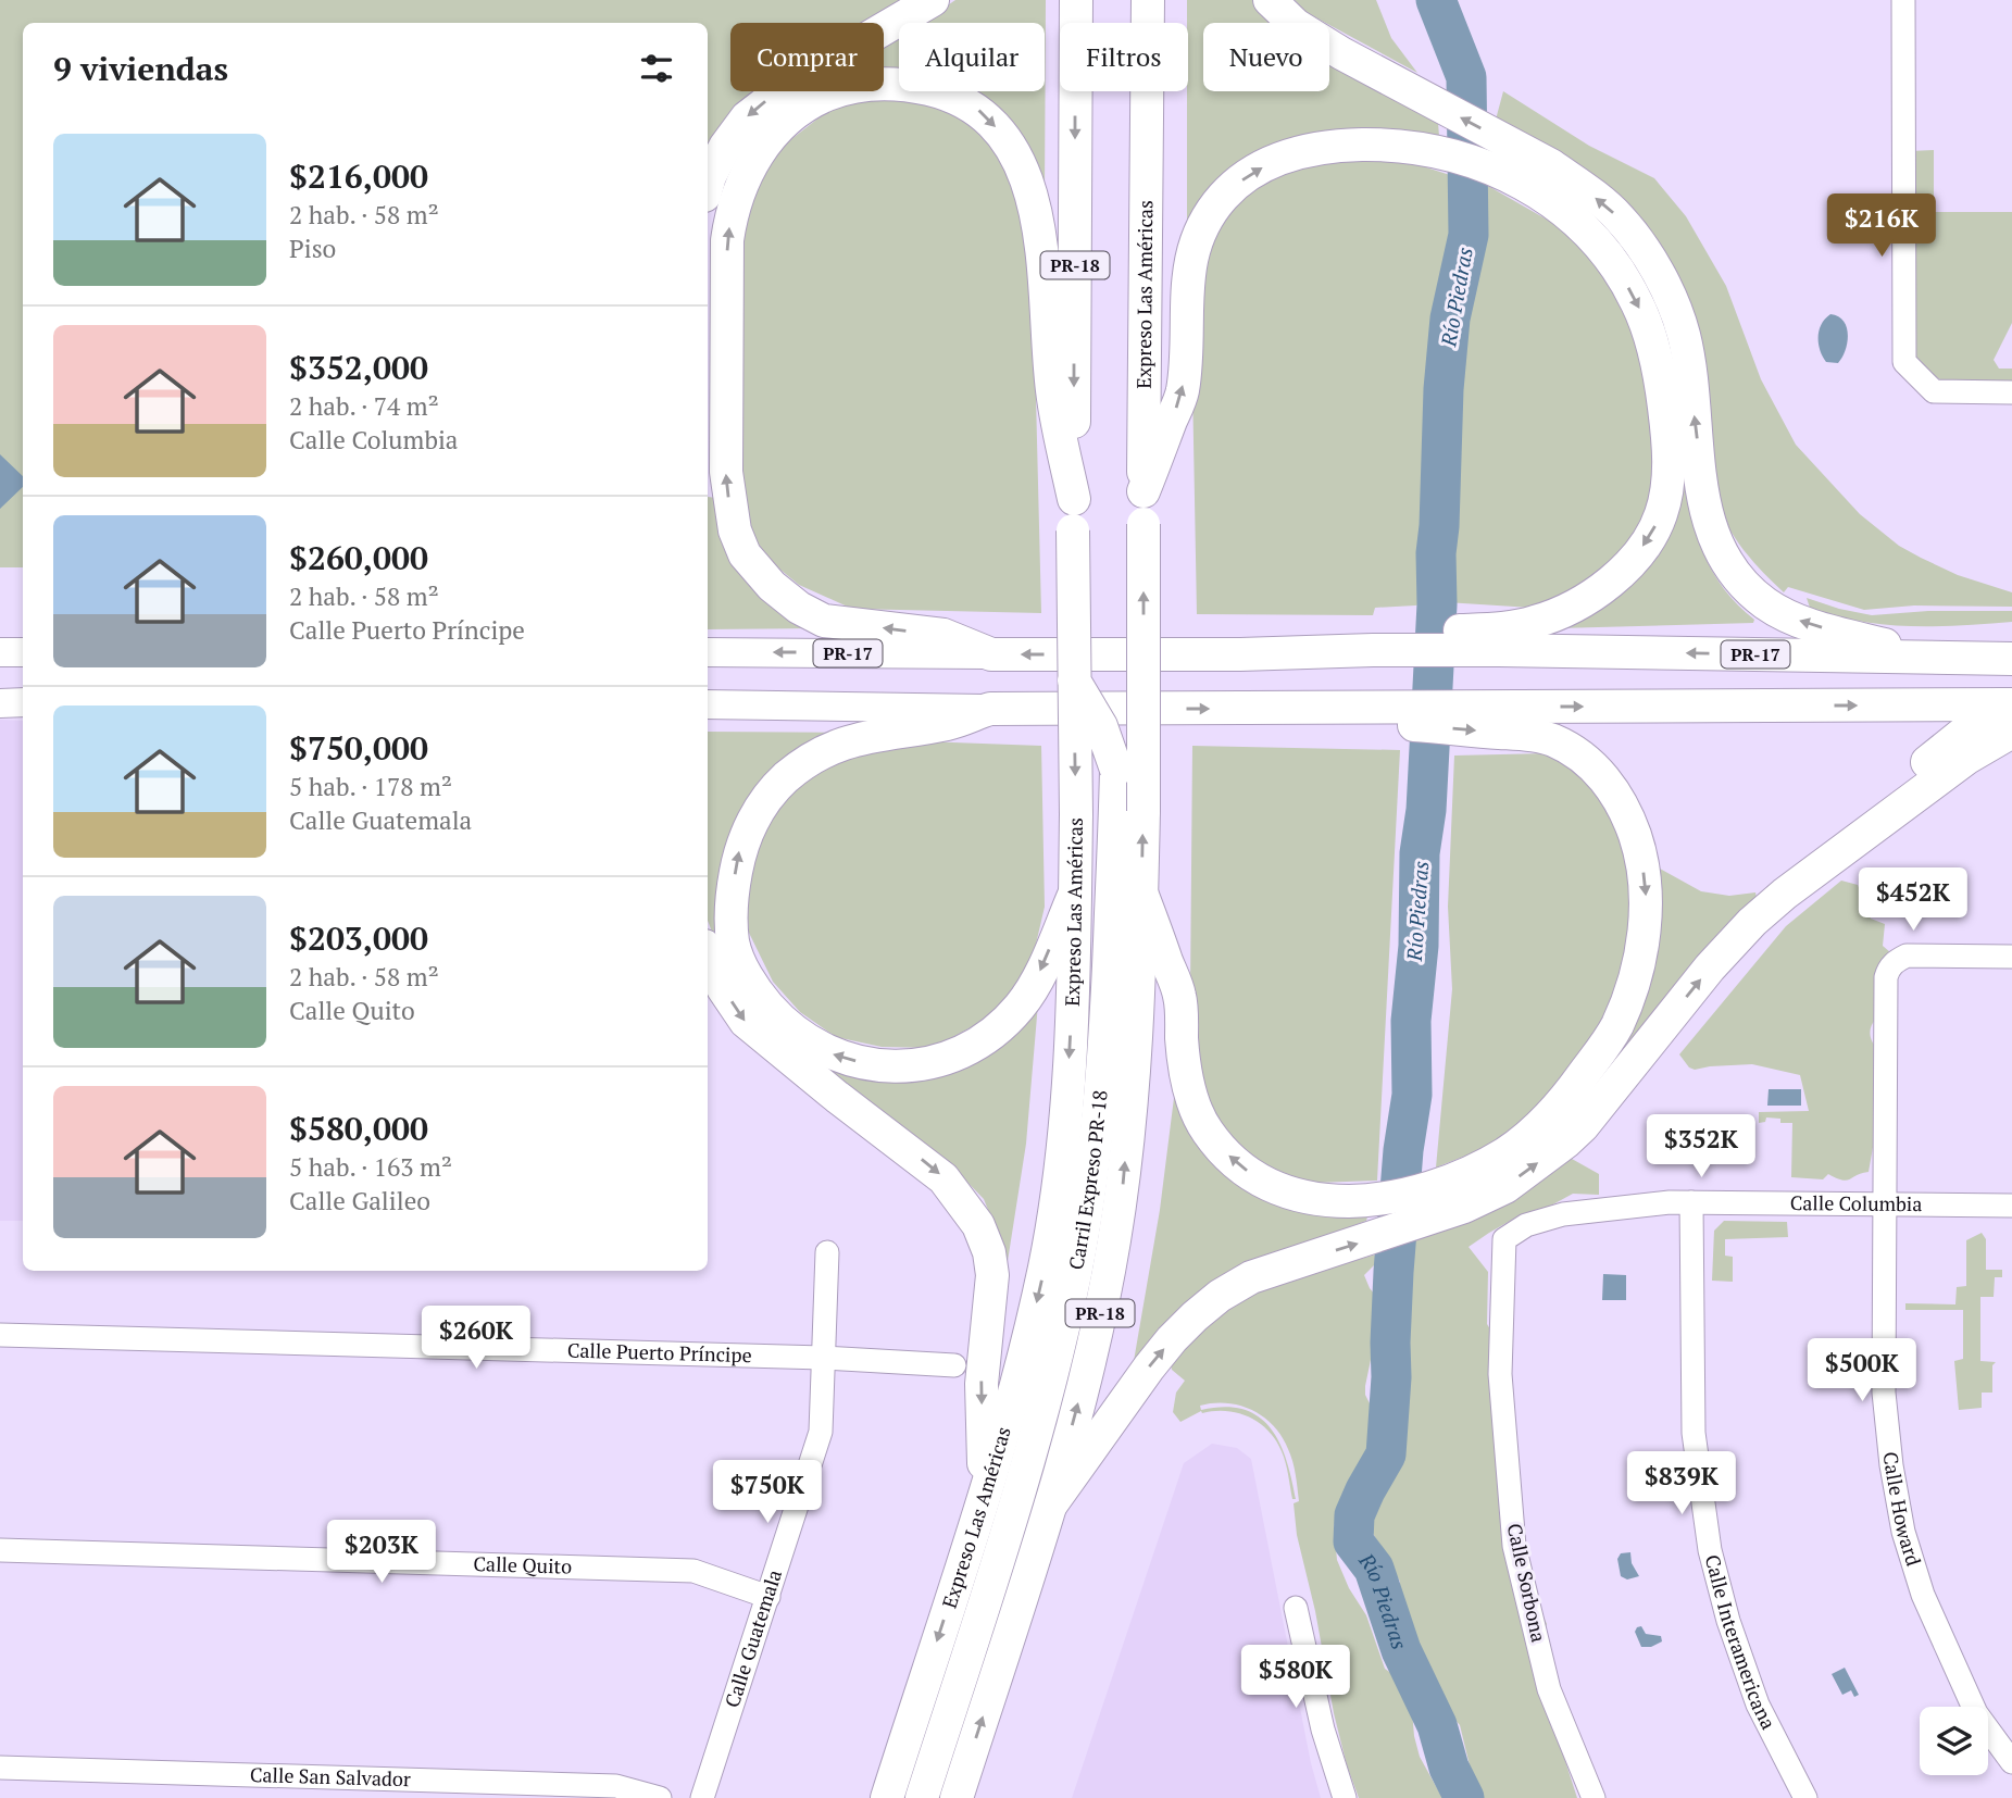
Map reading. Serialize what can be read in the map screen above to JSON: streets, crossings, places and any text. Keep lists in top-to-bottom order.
{
  "streets": {
    "highway": [
      "PR-18",
      "Expreso Las Américas",
      "PR-17",
      "Carril Expreso PR-18"
    ],
    "street": [
      "Calle Columbia",
      "Calle Puerto Príncipe",
      "Calle Howard",
      "Calle Quito",
      "Calle Sorbona",
      "Calle Guatemala",
      "Calle Interamericana",
      "Calle San Salvador"
    ]
  },
  "crossings": [
    ["Expreso Las Américas", "Carril Expreso PR-18"],
    ["Calle Columbia", "Calle Howard"],
    ["Calle Columbia", "Calle Sorbona"],
    ["Calle Columbia", "Calle Interamericana"],
    ["Calle Puerto Príncipe", "Calle Guatemala"],
    ["Calle Quito", "Calle Guatemala"]
  ],
  "water": ["Río Piedras"],
  "page": {
    "chip": [
      "Comprar",
      "Alquilar",
      "Filtros",
      "Nuevo"
    ],
    "heading": "9 viviendas",
    "list": [
      {
        "name": "$216,000",
        "note": "2 hab. · 58 m² · Piso"
      },
      {
        "name": "$352,000",
        "note": "2 hab. · 74 m² · Calle Columbia"
      },
      {
        "name": "$260,000",
        "note": "2 hab. · 58 m² · Calle Puerto Príncipe"
      },
      {
        "name": "$750,000",
        "note": "5 hab. · 178 m² · Calle Guatemala"
      },
      {
        "name": "$203,000",
        "note": "2 hab. · 58 m² · Calle Quito"
      },
      {
        "name": "$580,000",
        "note": "5 hab. · 163 m² · Calle Galileo"
      }
    ],
    "price": [
      "$216K",
      "$452K",
      "$352K",
      "$260K",
      "$500K",
      "$839K",
      "$750K",
      "$203K",
      "$580K"
    ]
  }
}
